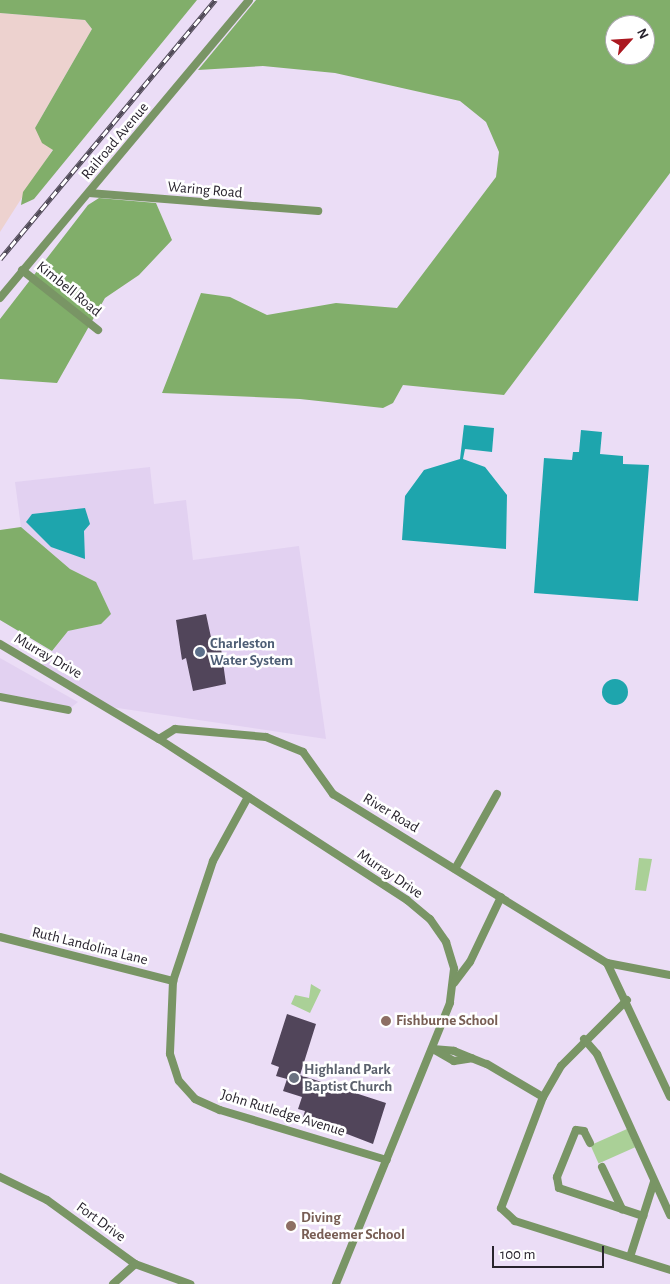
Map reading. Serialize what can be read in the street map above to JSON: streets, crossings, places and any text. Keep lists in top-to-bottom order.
{
  "streets": {
    "street": [
      "Railroad Avenue",
      "Waring Road",
      "Kimbell Road",
      "Murray Drive",
      "River Road",
      "Ruth Landolina Lane",
      "John Rutledge Avenue",
      "Fort Drive"
    ]
  },
  "crossings": [
    ["Railroad Avenue", "Waring Road"],
    ["Railroad Avenue", "Kimbell Road"],
    ["Murray Drive", "River Road"],
    ["Murray Drive", "John Rutledge Avenue"],
    ["Ruth Landolina Lane", "John Rutledge Avenue"]
  ],
  "places": [
    "Charleston Water System",
    "Fishburne School",
    "Highland Park Baptist Church",
    "Diving Redeemer School"
  ],
  "scale_bar": "100 m",
  "north": "top right"
}
